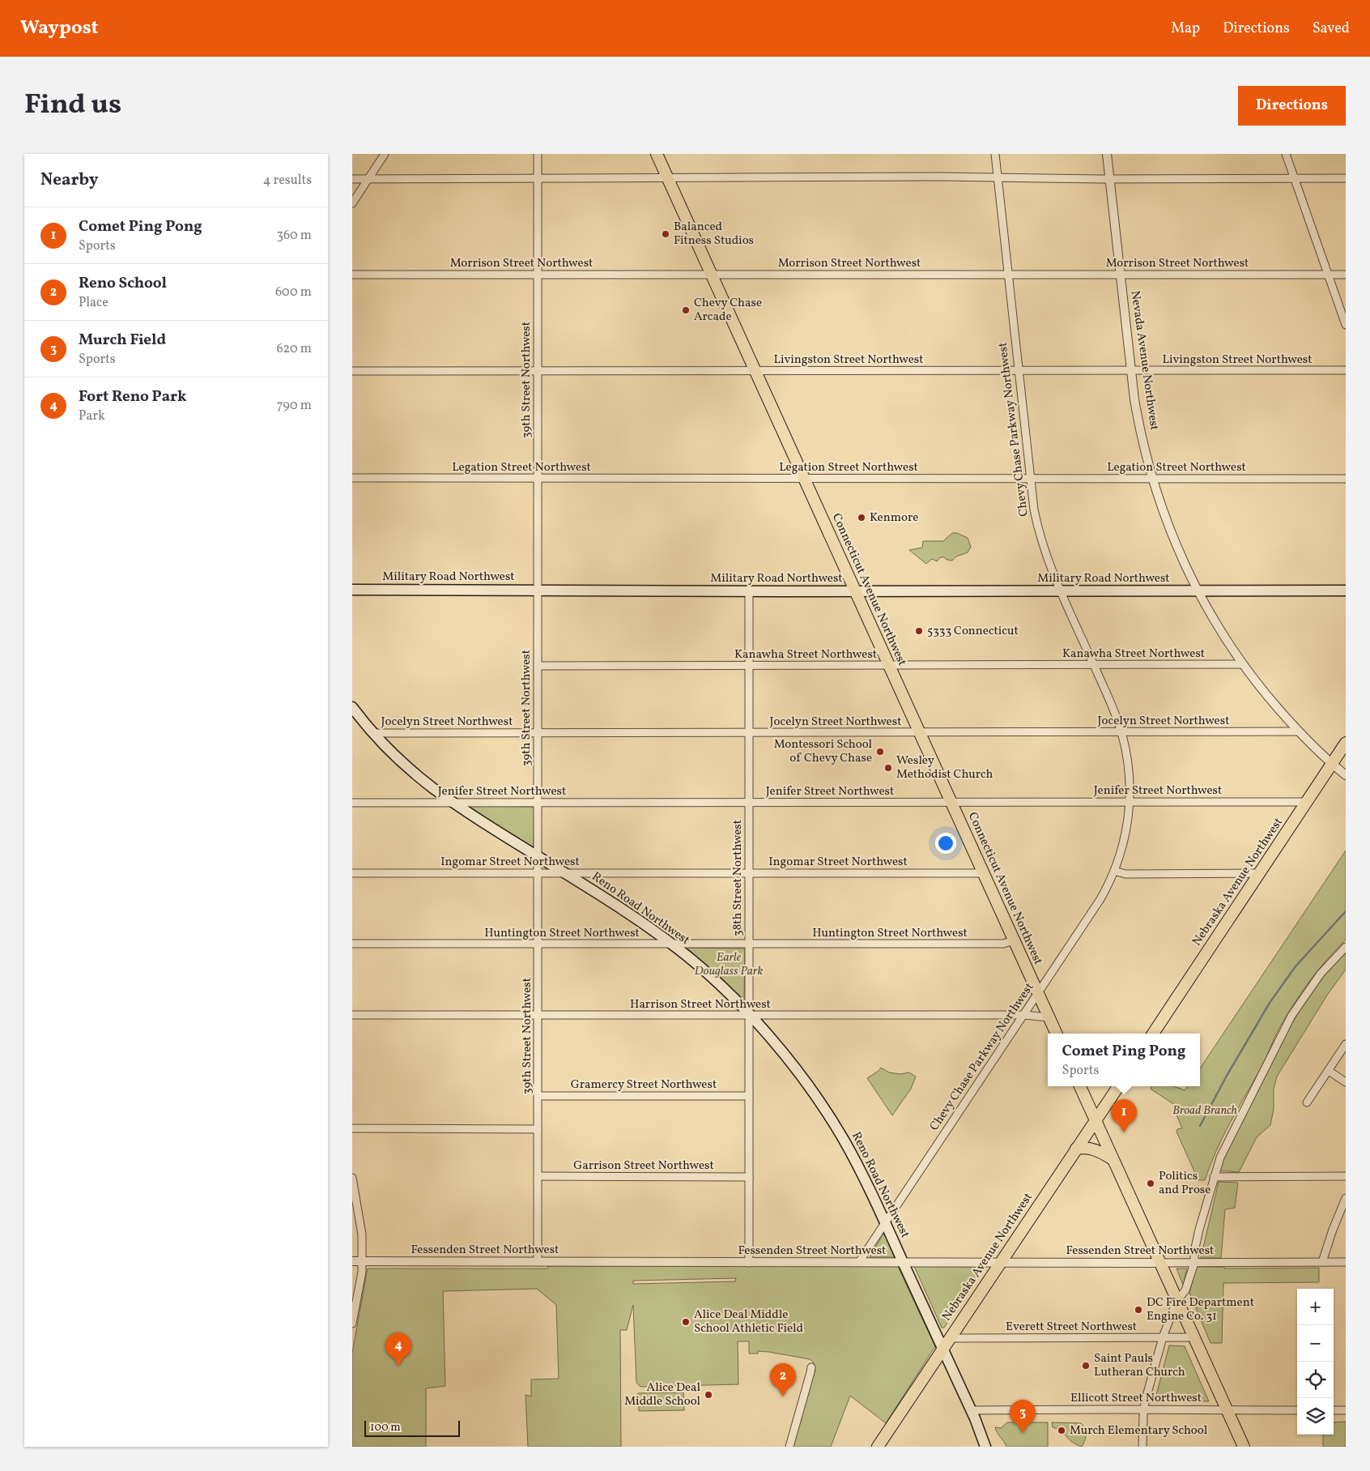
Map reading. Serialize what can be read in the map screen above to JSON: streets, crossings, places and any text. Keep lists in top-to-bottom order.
{
  "streets": {
    "main road": [
      "Military Road Northwest",
      "Connecticut Avenue Northwest",
      "Nebraska Avenue Northwest",
      "Reno Road Northwest"
    ],
    "street": [
      "Morrison Street Northwest",
      "Livingston Street Northwest",
      "Nevada Avenue Northwest",
      "39th Street Northwest",
      "Chevy Chase Parkway Northwest",
      "Legation Street Northwest",
      "Kanawha Street Northwest",
      "Jocelyn Street Northwest",
      "Jenifer Street Northwest",
      "Ingomar Street Northwest",
      "38th Street Northwest",
      "Huntington Street Northwest",
      "Harrison Street Northwest",
      "Gramercy Street Northwest",
      "Garrison Street Northwest",
      "Fessenden Street Northwest",
      "Everett Street Northwest",
      "Ellicott Street Northwest"
    ]
  },
  "crossings": [
    ["Morrison Street Northwest", "Nevada Avenue Northwest"],
    ["Morrison Street Northwest", "39th Street Northwest"],
    ["Morrison Street Northwest", "Chevy Chase Parkway Northwest"],
    ["Morrison Street Northwest", "Connecticut Avenue Northwest"],
    ["Livingston Street Northwest", "Nevada Avenue Northwest"],
    ["Livingston Street Northwest", "39th Street Northwest"],
    ["Livingston Street Northwest", "Chevy Chase Parkway Northwest"],
    ["Livingston Street Northwest", "Connecticut Avenue Northwest"],
    ["Nevada Avenue Northwest", "Legation Street Northwest"],
    ["Nevada Avenue Northwest", "Military Road Northwest"],
    ["Nevada Avenue Northwest", "Kanawha Street Northwest"],
    ["Nevada Avenue Northwest", "Jocelyn Street Northwest"],
    ["Nevada Avenue Northwest", "Nebraska Avenue Northwest"],
    ["39th Street Northwest", "Legation Street Northwest"],
    ["39th Street Northwest", "Military Road Northwest"],
    ["39th Street Northwest", "Kanawha Street Northwest"],
    ["39th Street Northwest", "Jocelyn Street Northwest"],
    ["39th Street Northwest", "Jenifer Street Northwest"],
    ["39th Street Northwest", "Ingomar Street Northwest"],
    ["39th Street Northwest", "Reno Road Northwest"],
    ["39th Street Northwest", "Huntington Street Northwest"],
    ["39th Street Northwest", "Harrison Street Northwest"],
    ["39th Street Northwest", "Gramercy Street Northwest"],
    ["39th Street Northwest", "Garrison Street Northwest"],
    ["39th Street Northwest", "Fessenden Street Northwest"],
    ["Chevy Chase Parkway Northwest", "Legation Street Northwest"],
    ["Chevy Chase Parkway Northwest", "Military Road Northwest"],
    ["Chevy Chase Parkway Northwest", "Connecticut Avenue Northwest"],
    ["Chevy Chase Parkway Northwest", "Kanawha Street Northwest"],
    ["Chevy Chase Parkway Northwest", "Jocelyn Street Northwest"],
    ["Chevy Chase Parkway Northwest", "Jenifer Street Northwest"],
    ["Chevy Chase Parkway Northwest", "Reno Road Northwest"],
    ["Chevy Chase Parkway Northwest", "Harrison Street Northwest"],
    ["Chevy Chase Parkway Northwest", "Fessenden Street Northwest"],
    ["Legation Street Northwest", "Connecticut Avenue Northwest"],
    ["Military Road Northwest", "Connecticut Avenue Northwest"],
    ["Military Road Northwest", "38th Street Northwest"],
    ["Connecticut Avenue Northwest", "Kanawha Street Northwest"],
    ["Connecticut Avenue Northwest", "Jocelyn Street Northwest"],
    ["Connecticut Avenue Northwest", "Jenifer Street Northwest"],
    ["Connecticut Avenue Northwest", "Ingomar Street Northwest"],
    ["Connecticut Avenue Northwest", "Huntington Street Northwest"],
    ["Connecticut Avenue Northwest", "Harrison Street Northwest"],
    ["Kanawha Street Northwest", "38th Street Northwest"],
    ["Jocelyn Street Northwest", "38th Street Northwest"],
    ["Jocelyn Street Northwest", "Reno Road Northwest"],
    ["Jenifer Street Northwest", "38th Street Northwest"],
    ["Jenifer Street Northwest", "Nebraska Avenue Northwest"],
    ["Jenifer Street Northwest", "Reno Road Northwest"],
    ["Ingomar Street Northwest", "38th Street Northwest"],
    ["Ingomar Street Northwest", "Reno Road Northwest"],
    ["38th Street Northwest", "Reno Road Northwest"],
    ["38th Street Northwest", "Huntington Street Northwest"],
    ["38th Street Northwest", "Harrison Street Northwest"],
    ["38th Street Northwest", "Gramercy Street Northwest"],
    ["38th Street Northwest", "Garrison Street Northwest"],
    ["38th Street Northwest", "Fessenden Street Northwest"],
    ["Nebraska Avenue Northwest", "Reno Road Northwest"],
    ["Nebraska Avenue Northwest", "Fessenden Street Northwest"],
    ["Nebraska Avenue Northwest", "Everett Street Northwest"],
    ["Reno Road Northwest", "Huntington Street Northwest"],
    ["Reno Road Northwest", "Harrison Street Northwest"],
    ["Reno Road Northwest", "Fessenden Street Northwest"],
    ["Reno Road Northwest", "Ellicott Street Northwest"]
  ],
  "parks": ["Earle Douglass Park", "Broad Branch"],
  "places": [
    "Balanced Fitness Studios",
    "Chevy Chase Arcade",
    "Kenmore",
    "5333 Connecticut",
    "Montessori School of Chevy Chase",
    "Wesley Methodist Church",
    "Politics and Prose",
    "DC Fire Department Engine Co. 31",
    "Alice Deal Middle School Athletic Field",
    "Saint Pauls Lutheran Church",
    "Alice Deal Middle School",
    "Murch Elementary School"
  ],
  "scale_bar": "100 m",
  "page": {
    "header": "Waypost",
    "nav": ["Map", "Directions", "Saved"],
    "title": "Find us",
    "buttons": "Directions",
    "heading": ["Nearby", "4 results"],
    "list": [
      {
        "mark": "1",
        "name": "Comet Ping Pong",
        "note": "Sports",
        "value": "360 m"
      },
      {
        "mark": "2",
        "name": "Reno School",
        "note": "Place",
        "value": "600 m"
      },
      {
        "mark": "3",
        "name": "Murch Field",
        "note": "Sports",
        "value": "620 m"
      },
      {
        "mark": "4",
        "name": "Fort Reno Park",
        "note": "Park",
        "value": "790 m"
      }
    ],
    "popup": ["Comet Ping Pong", "Sports"],
    "pins": [
      "1",
      "4",
      "2",
      "3"
    ],
    "map_buttons": ["+", "−"],
    "scale": "100 m"
  }
}
